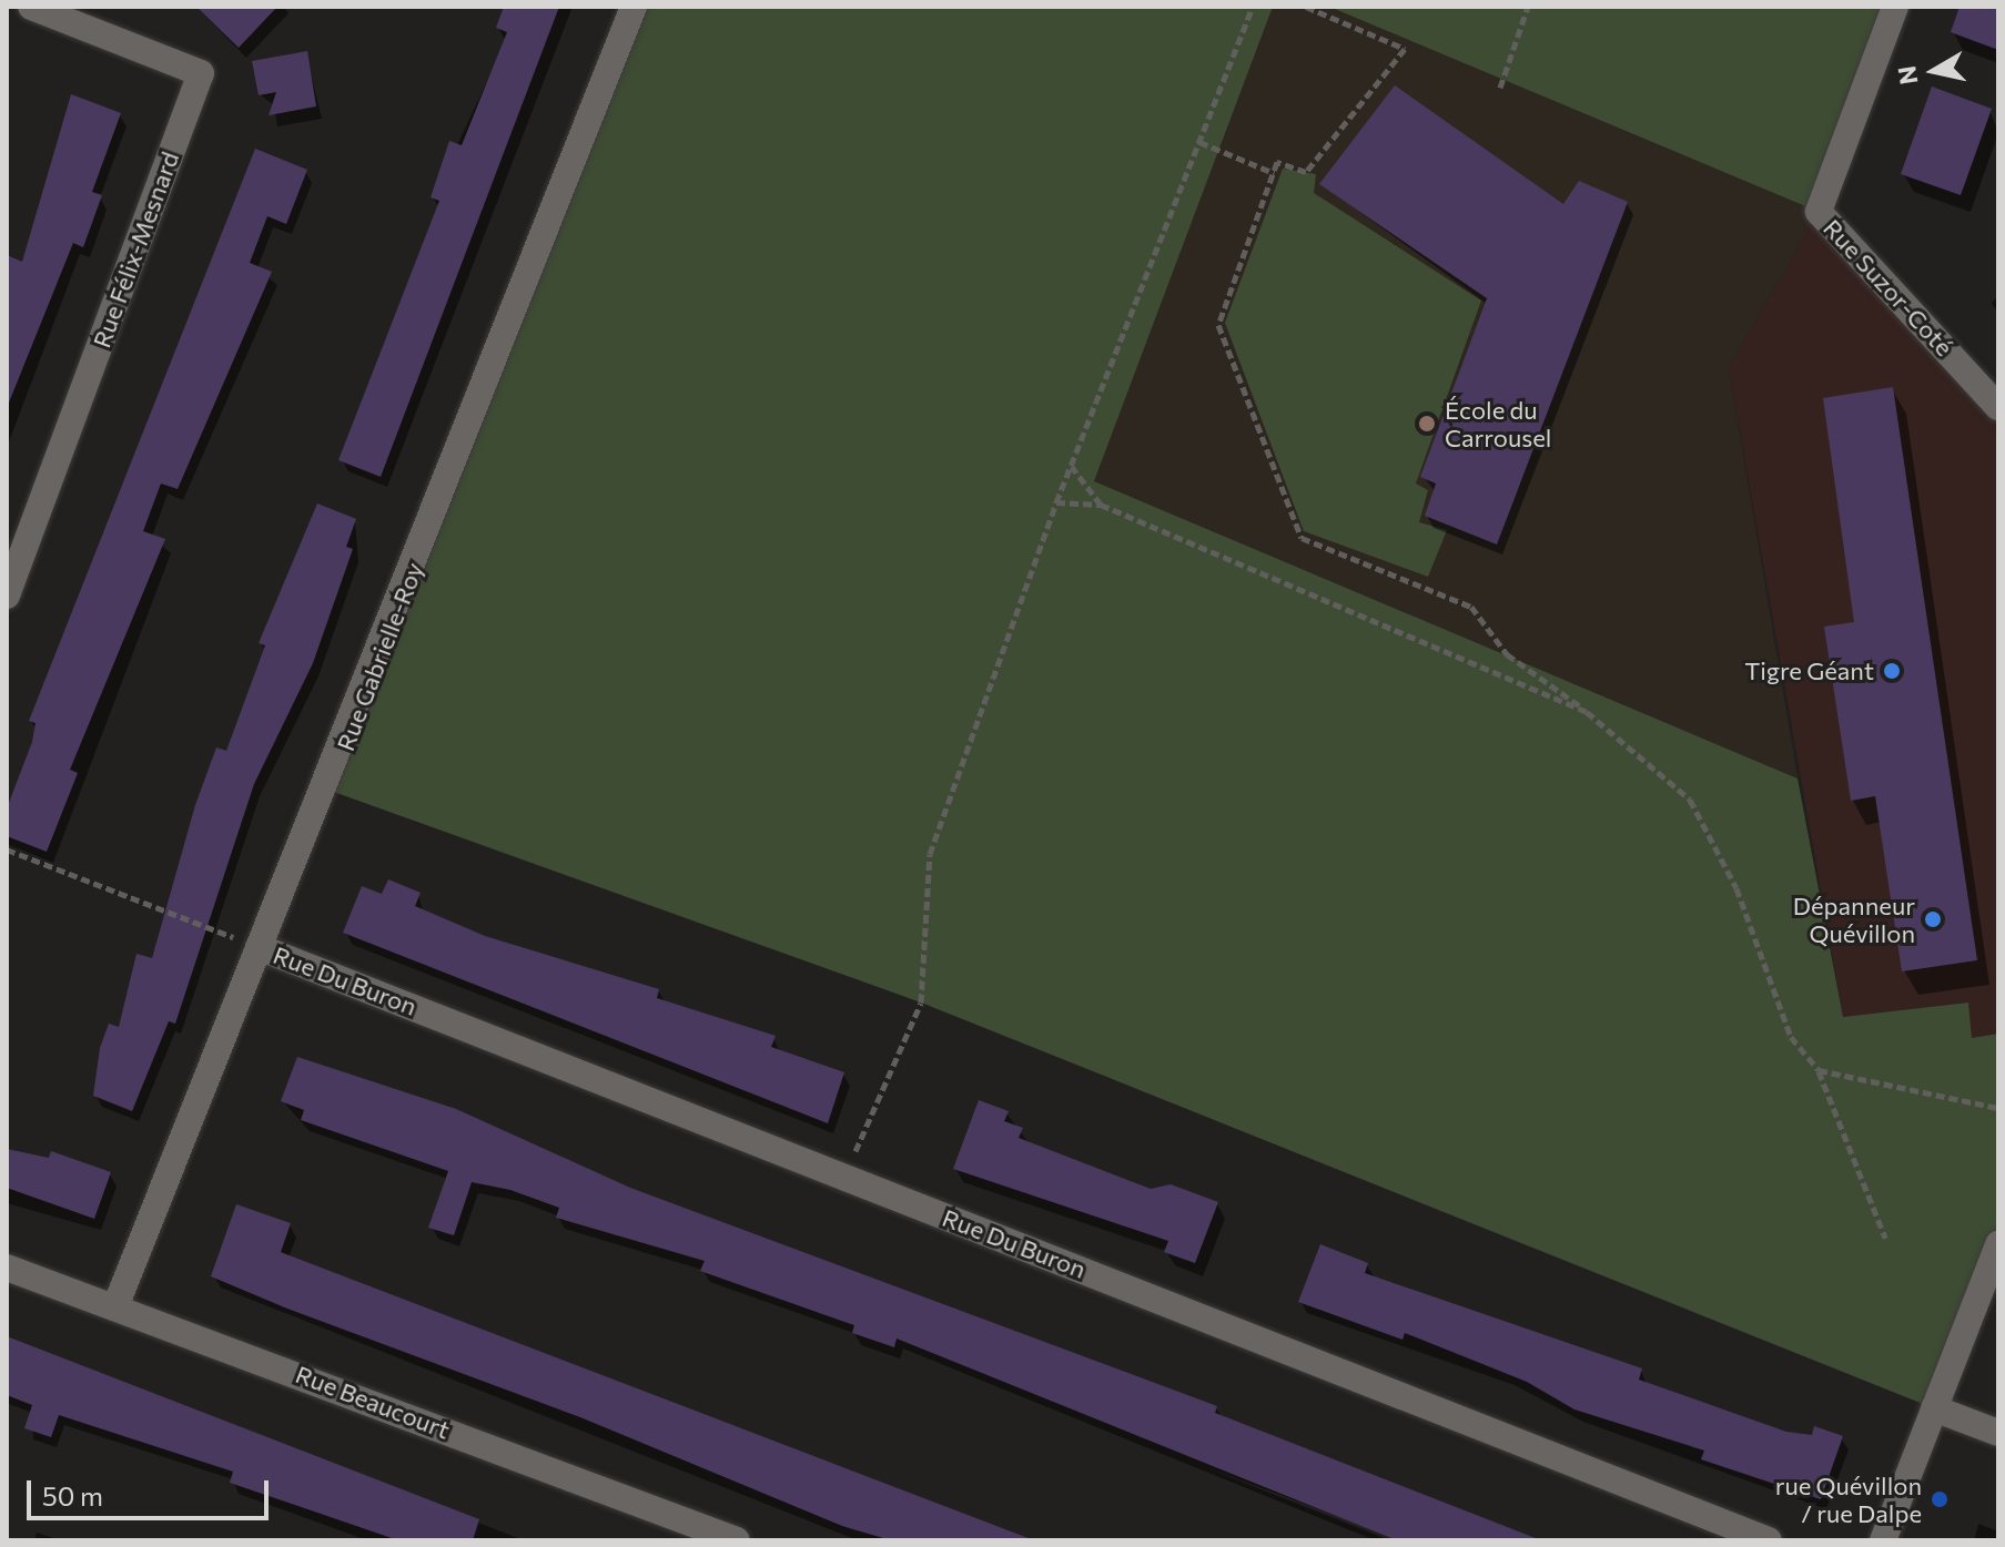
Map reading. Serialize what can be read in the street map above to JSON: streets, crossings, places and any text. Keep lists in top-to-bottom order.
{
  "streets": {
    "street": [
      "Rue Félix-Mesnard",
      "Rue Suzor-Coté",
      "Rue Gabrielle-Roy",
      "Rue Du Buron",
      "Rue Beaucourt"
    ]
  },
  "crossings": [
    ["Rue Gabrielle-Roy", "Rue Du Buron"],
    ["Rue Gabrielle-Roy", "Rue Beaucourt"]
  ],
  "places": [
    "École du Carrousel",
    "Tigre Géant",
    "Dépanneur Quévillon",
    "rue Quévillon / rue Dalpe"
  ],
  "scale_bar": "50 m",
  "north": "left"
}
